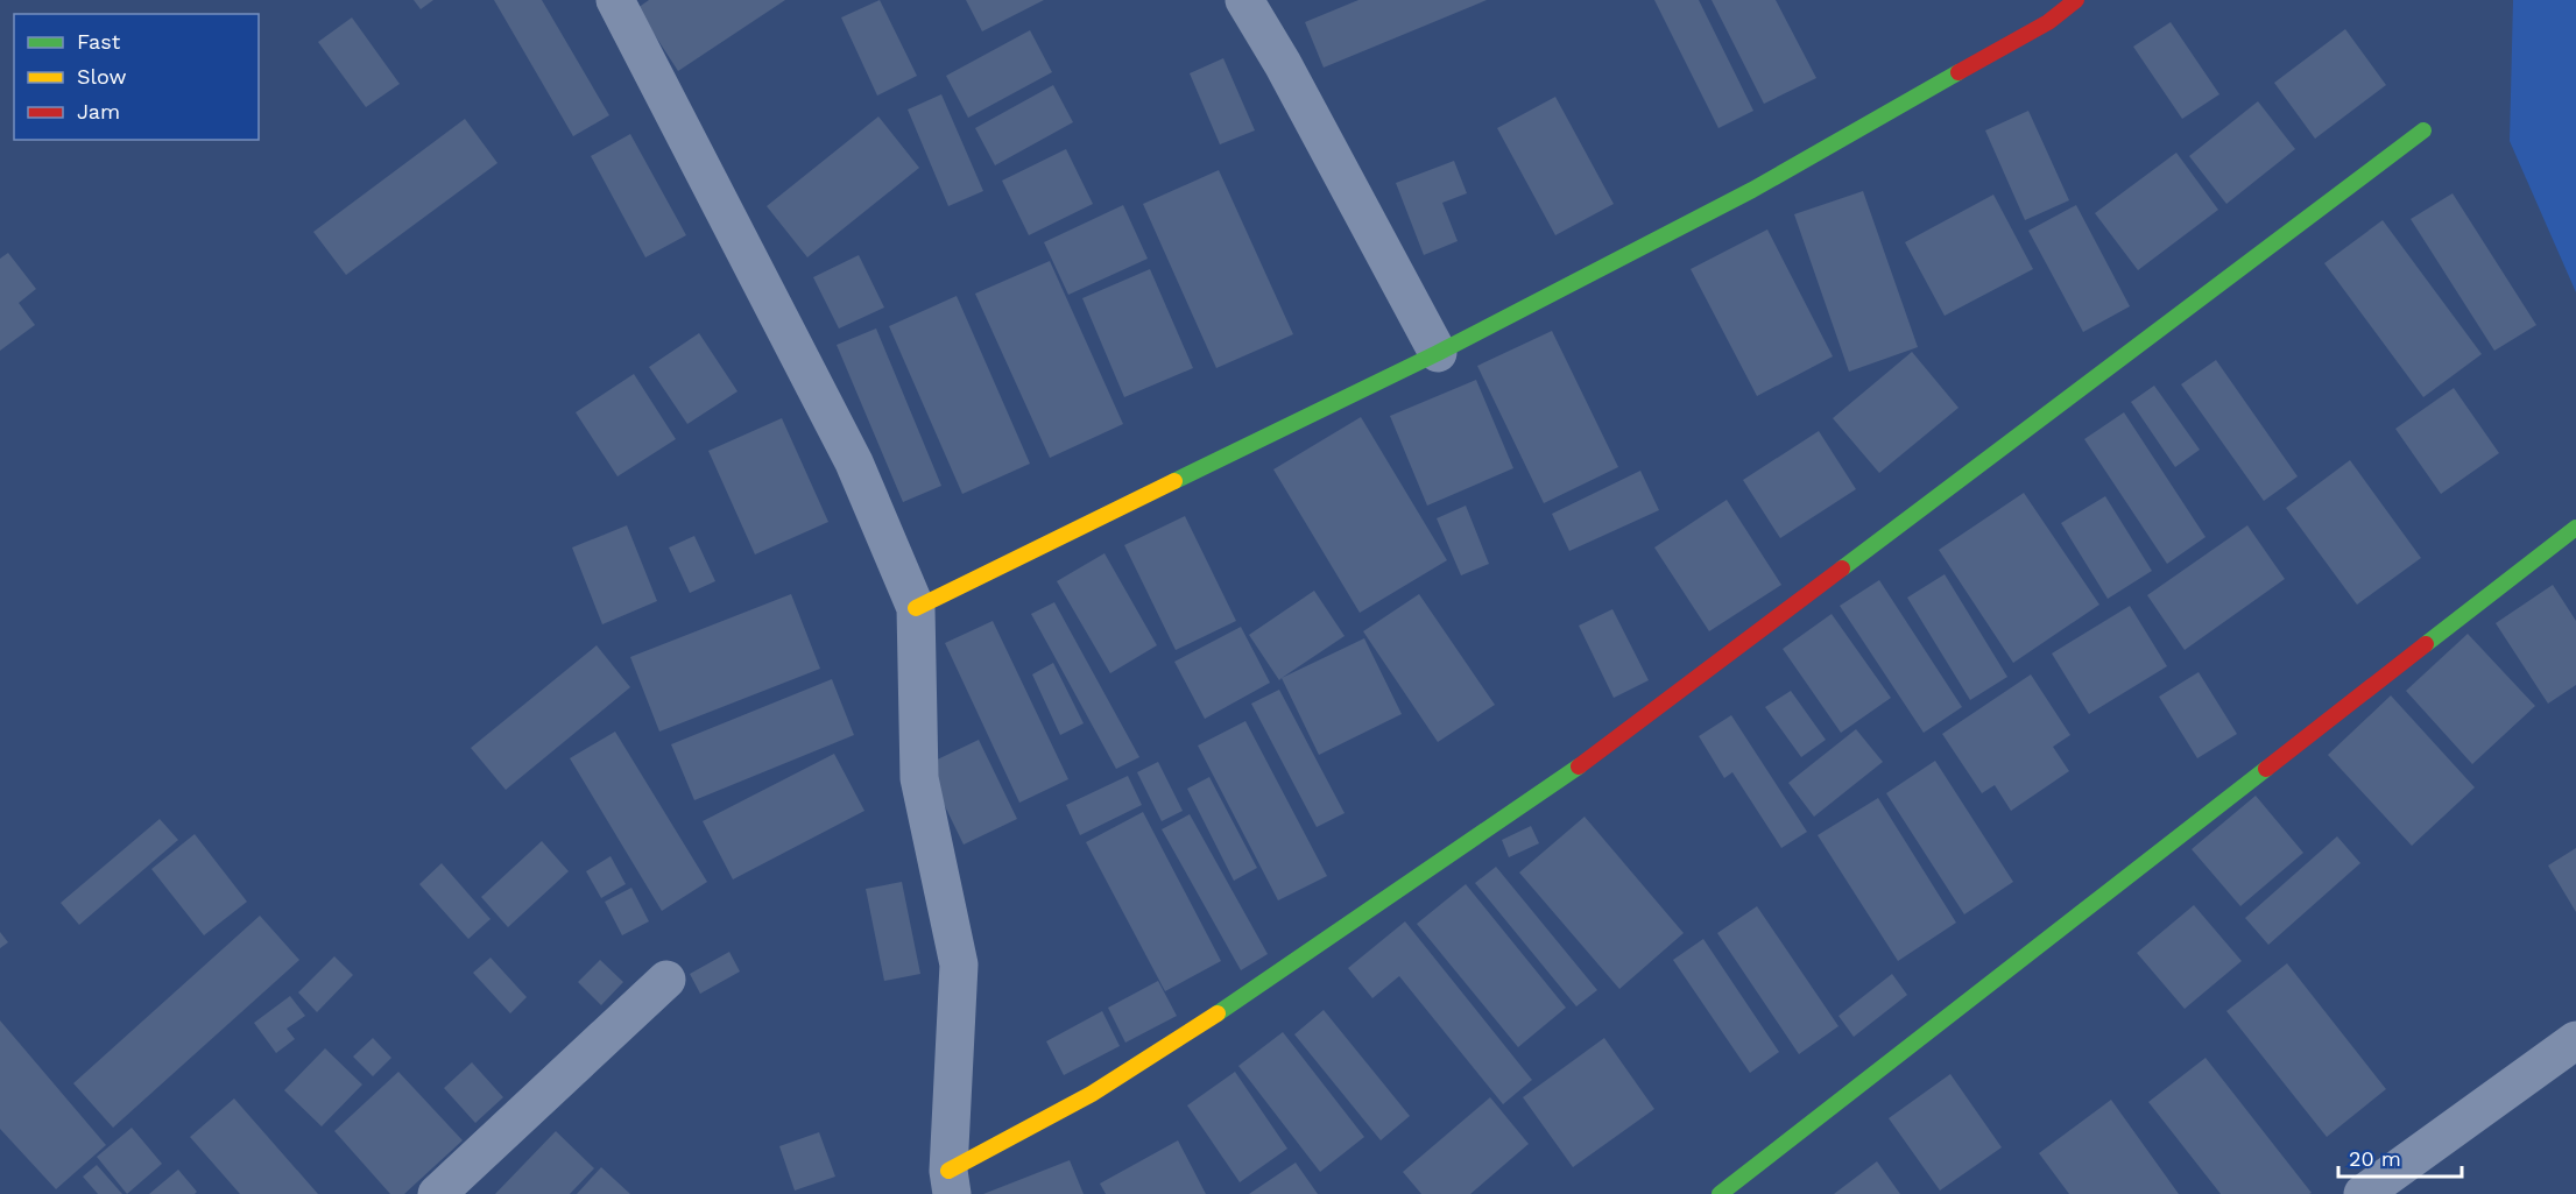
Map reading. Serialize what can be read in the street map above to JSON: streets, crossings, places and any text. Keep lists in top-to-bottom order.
{
  "legend": ["Fast", "Slow", "Jam"],
  "scale_bar": "20 m"
}
